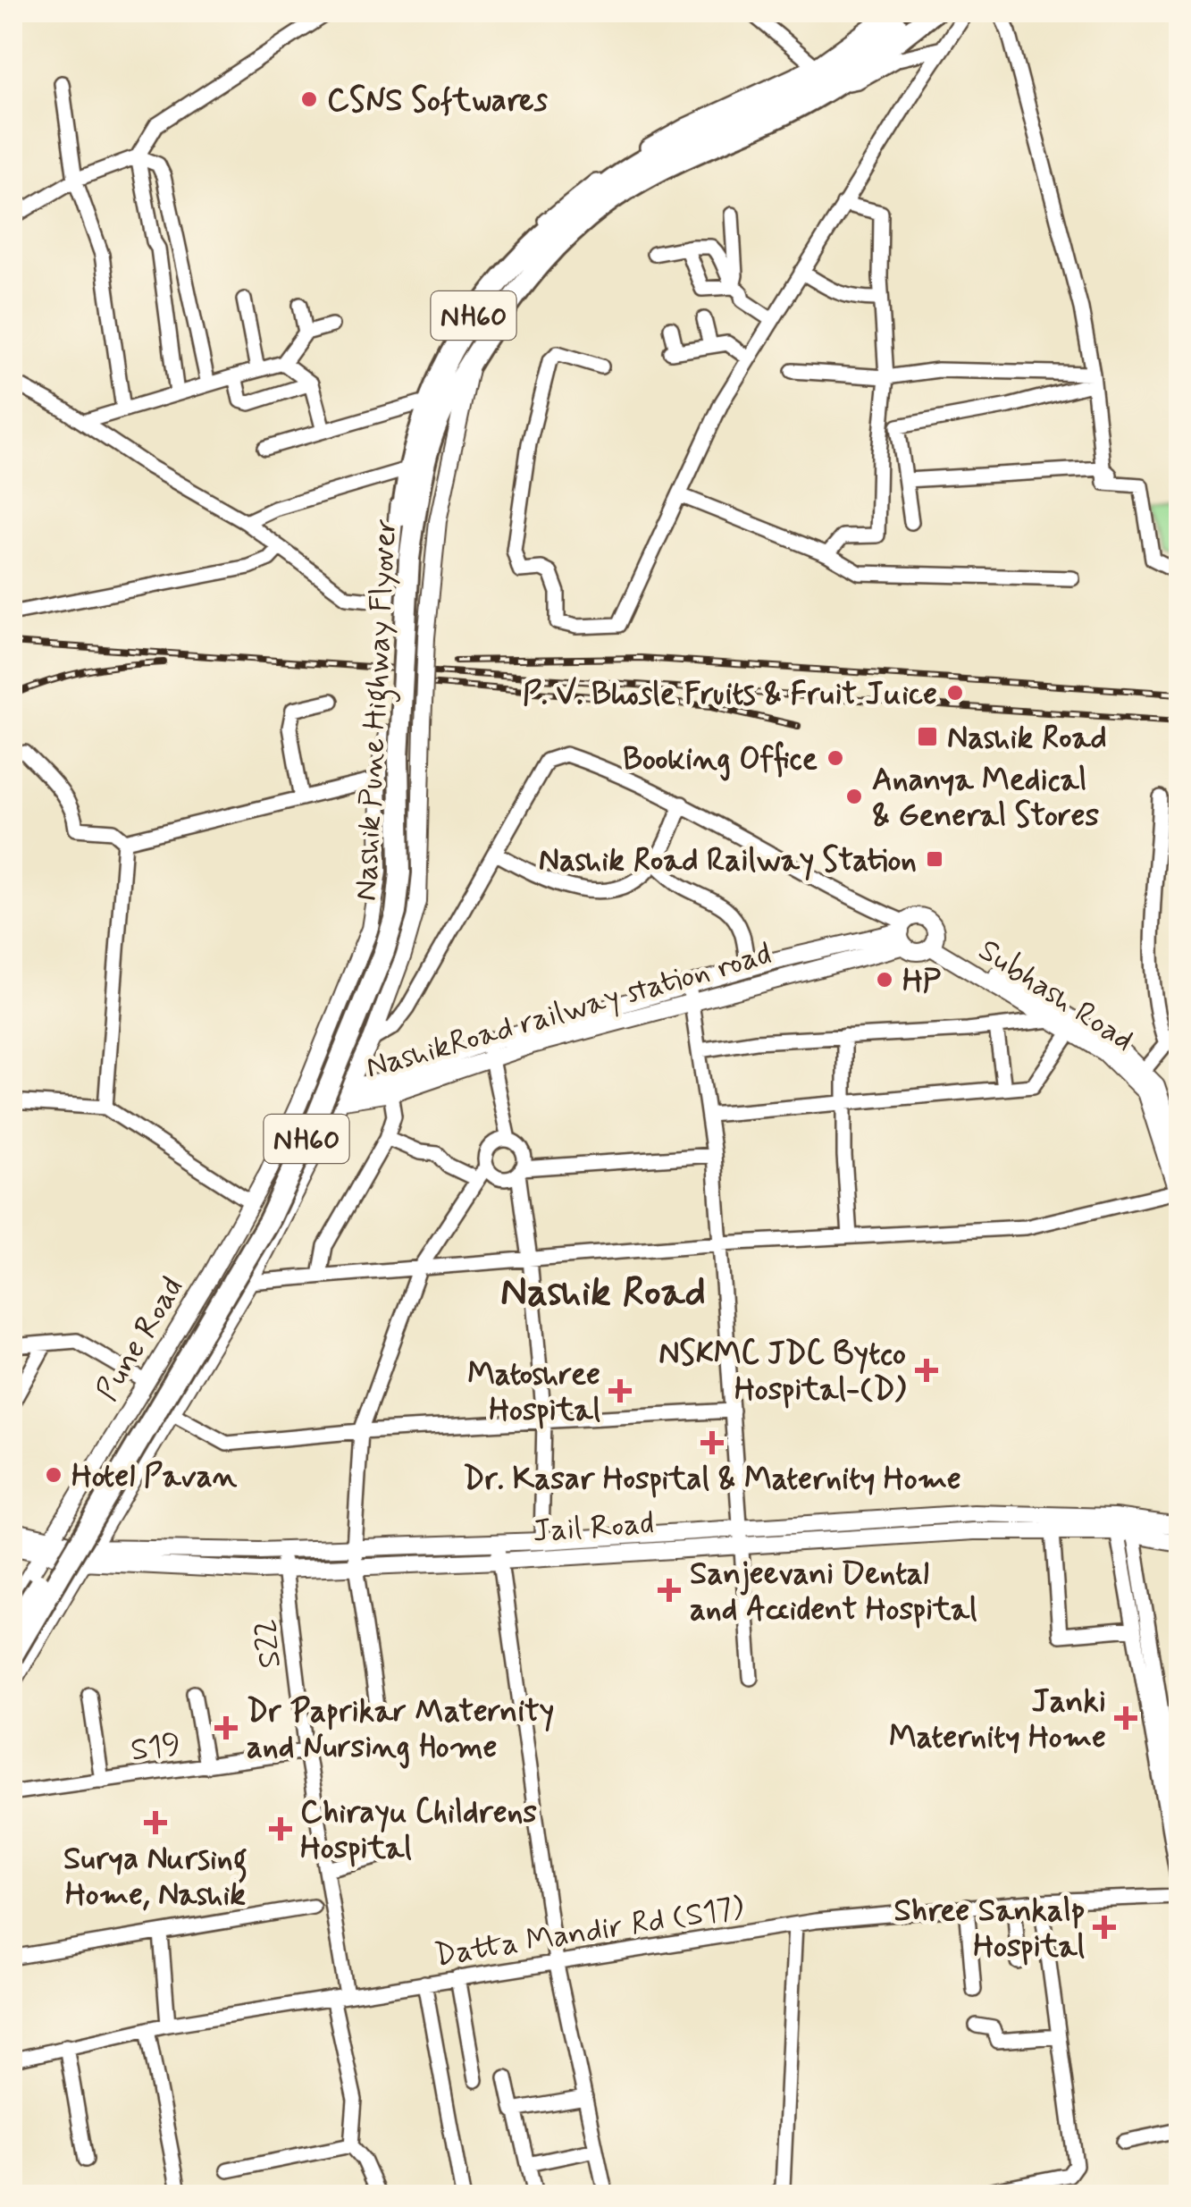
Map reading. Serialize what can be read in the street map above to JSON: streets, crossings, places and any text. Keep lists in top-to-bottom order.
{
  "streets": {
    "highway": ["NH60", "Nashik Pune Highway Flyover"],
    "main road": [
      "Subhash Road",
      "NashikRoad railway station road",
      "Pune Road",
      "Jail Road"
    ],
    "street": ["S22", "S19", "Datta Mandir Rd (S17)"]
  },
  "crossings": [
    ["NH60", "Nashik Pune Highway Flyover"],
    ["Nashik Pune Highway Flyover", "Pune Road"],
    ["Subhash Road", "NashikRoad railway station road"],
    ["Pune Road", "Jail Road"],
    ["Jail Road", "S22"],
    ["S22", "S19"],
    ["S22", "Datta Mandir Rd (S17)"]
  ],
  "districts": ["Nashik Road"],
  "places": {
    "other": [
      "CSNS Softwares",
      "P. V. Bhosle Fruits & Fruit Juice",
      "Booking Office",
      "Ananya Medical & General Stores",
      "HP",
      "Hotel Pavan"
    ],
    "transit": ["Nashik Road", "Nashik Road Railway Station"],
    "health": [
      "NSKMC JDC Bytco Hospital-(D)",
      "Matoshree Hospital",
      "Dr. Kasar Hospital & Maternity Home",
      "Sanjeevani Dental and Accident Hospital",
      "Janki Maternity Home",
      "Dr Paprikar Maternity and Nursing Home",
      "Surya Nursing Home, Nashik",
      "Chirayu Childrens Hospital",
      "Shree Sankalp Hospital"
    ]
  }
}
